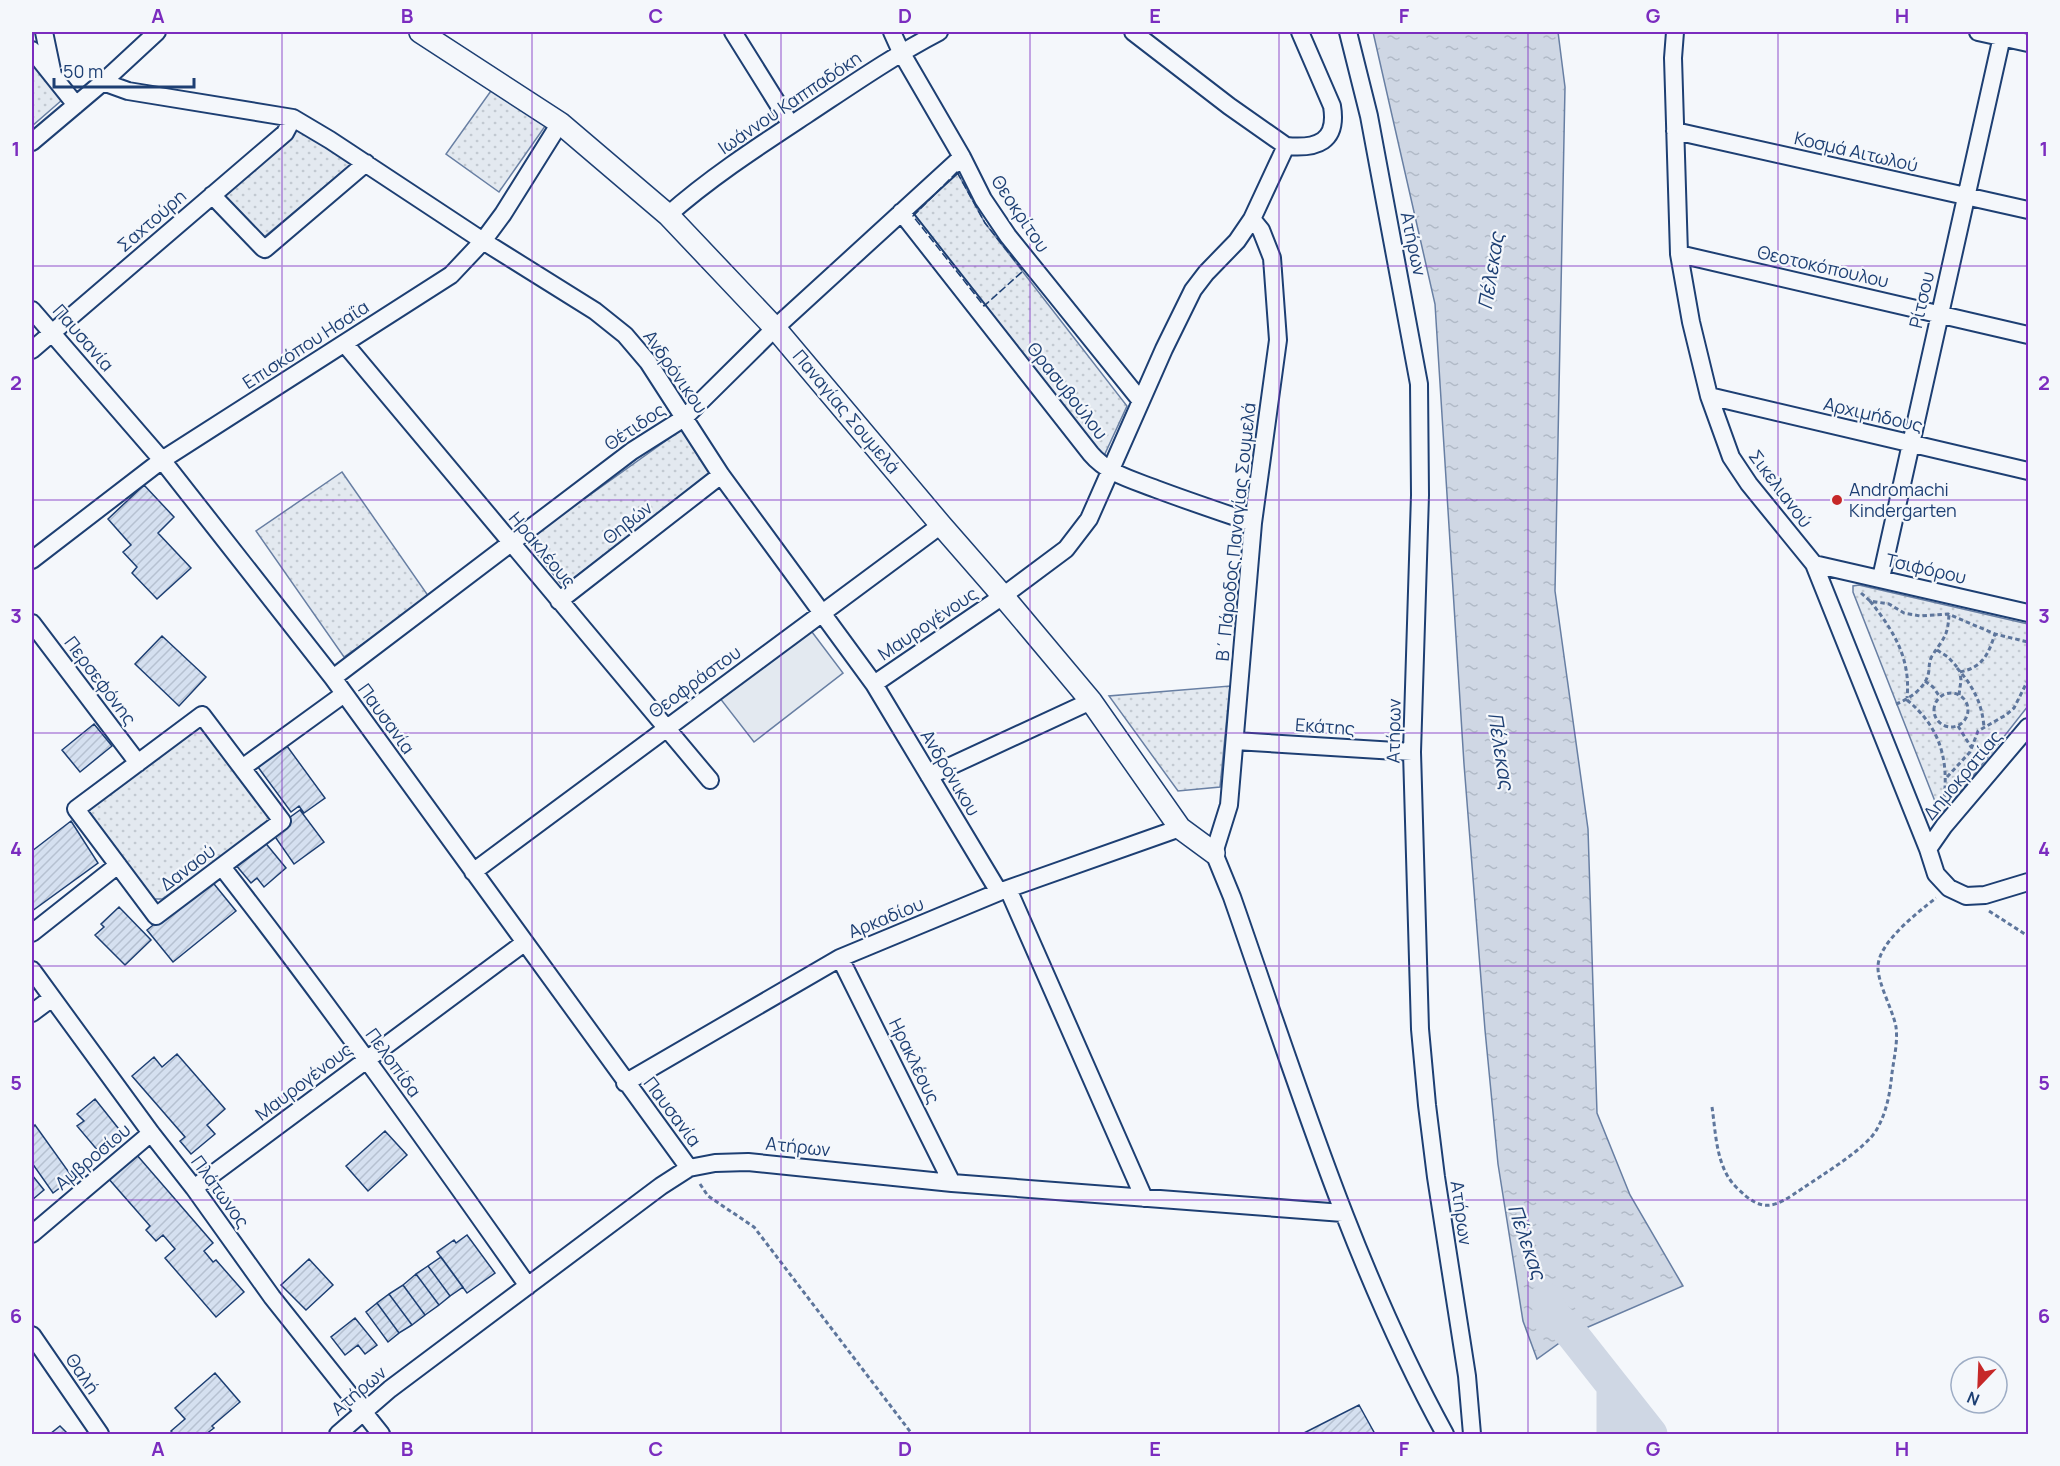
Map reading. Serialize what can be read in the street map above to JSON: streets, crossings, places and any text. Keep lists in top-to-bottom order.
{
  "streets": {
    "street": [
      "Ιωάννου Καππαδόκη",
      "Κοσμά Αιτωλού",
      "Θεοκρίτου",
      "Σαχτούρη",
      "Ατήρων",
      "Θεοτοκόπουλου",
      "Ρίτσου",
      "Παυσανία",
      "Επισκόπου Ησαΐα",
      "Ανδρόνικου",
      "Θρασυβούλου",
      "Παναγίας Σουμελά",
      "Αρχιμήδους",
      "Θέτιδος",
      "Σικελιανού",
      "Θηβών",
      "Β΄ Πάροδος Παναγίας Σουμελά",
      "Ηρακλέους",
      "Τσιφόρου",
      "Μαυρογένους",
      "Περσεφόνης",
      "Θεοφράστου",
      "Εκάτης",
      "Δημοκρατίας",
      "Δαναού",
      "Αρκαδίου",
      "Πελοπίδα",
      "Αμβροσίου",
      "Πλάτωνος",
      "Θαλή"
    ]
  },
  "crossings": [
    ["Ιωάννου Καππαδόκη", "Θεοκρίτου"],
    ["Ιωάννου Καππαδόκη", "Παναγίας Σουμελά"],
    ["Κοσμά Αιτωλού", "Ρίτσου"],
    ["Κοσμά Αιτωλού", "Σικελιανού"],
    ["Θεοκρίτου", "Θέτιδος"],
    ["Θεοκρίτου", "Μαυρογένους"],
    ["Σαχτούρη", "Παυσανία"],
    ["Σαχτούρη", "Ανδρόνικου"],
    ["Ατήρων", "Παυσανία"],
    ["Ατήρων", "Ανδρόνικου"],
    ["Ατήρων", "Ηρακλέους"],
    ["Ατήρων", "Εκάτης"],
    ["Ατήρων", "Πελοπίδα"],
    ["Ατήρων", "Πλάτωνος"],
    ["Θεοτοκόπουλου", "Ρίτσου"],
    ["Θεοτοκόπουλου", "Σικελιανού"],
    ["Ρίτσου", "Αρχιμήδους"],
    ["Ρίτσου", "Τσιφόρου"],
    ["Παυσανία", "Επισκόπου Ησαΐα"],
    ["Παυσανία", "Θέτιδος"],
    ["Παυσανία", "Μαυρογένους"],
    ["Παυσανία", "Θεοφράστου"],
    ["Παυσανία", "Αρκαδίου"],
    ["Επισκόπου Ησαΐα", "Ανδρόνικου"],
    ["Επισκόπου Ησαΐα", "Παναγίας Σουμελά"],
    ["Επισκόπου Ησαΐα", "Ηρακλέους"],
    ["Ανδρόνικου", "Θέτιδος"],
    ["Ανδρόνικου", "Θηβών"],
    ["Ανδρόνικου", "Μαυρογένους"],
    ["Ανδρόνικου", "Θεοφράστου"],
    ["Ανδρόνικου", "Αρκαδίου"],
    ["Θρασυβούλου", "Θέτιδος"],
    ["Θρασυβούλου", "Β΄ Πάροδος Παναγίας Σουμελά"],
    ["Θρασυβούλου", "Μαυρογένους"],
    ["Παναγίας Σουμελά", "Θέτιδος"],
    ["Παναγίας Σουμελά", "Β΄ Πάροδος Παναγίας Σουμελά"],
    ["Παναγίας Σουμελά", "Μαυρογένους"],
    ["Παναγίας Σουμελά", "Θεοφράστου"],
    ["Παναγίας Σουμελά", "Αρκαδίου"],
    ["Αρχιμήδους", "Σικελιανού"],
    ["Θέτιδος", "Ηρακλέους"],
    ["Σικελιανού", "Τσιφόρου"],
    ["Σικελιανού", "Δημοκρατίας"],
    ["Θηβών", "Ηρακλέους"],
    ["Β΄ Πάροδος Παναγίας Σουμελά", "Μαυρογένους"],
    ["Β΄ Πάροδος Παναγίας Σουμελά", "Εκάτης"],
    ["Ηρακλέους", "Θεοφράστου"],
    ["Ηρακλέους", "Αρκαδίου"],
    ["Μαυρογένους", "Πελοπίδα"],
    ["Μαυρογένους", "Πλάτωνος"],
    ["Περσεφόνης", "Δαναού"],
    ["Δαναού", "Πελοπίδα"],
    ["Αμβροσίου", "Πλάτωνος"]
  ],
  "water": ["Πέλεκας"],
  "places": ["Andromachi Kindergarten"],
  "scale_bar": "50 m",
  "north": "bottom left",
  "grid": {
    "columns": [
      "A",
      "B",
      "C",
      "D",
      "E",
      "F",
      "G",
      "H"
    ],
    "rows": [
      "1",
      "2",
      "3",
      "4",
      "5",
      "6"
    ]
  }
}
